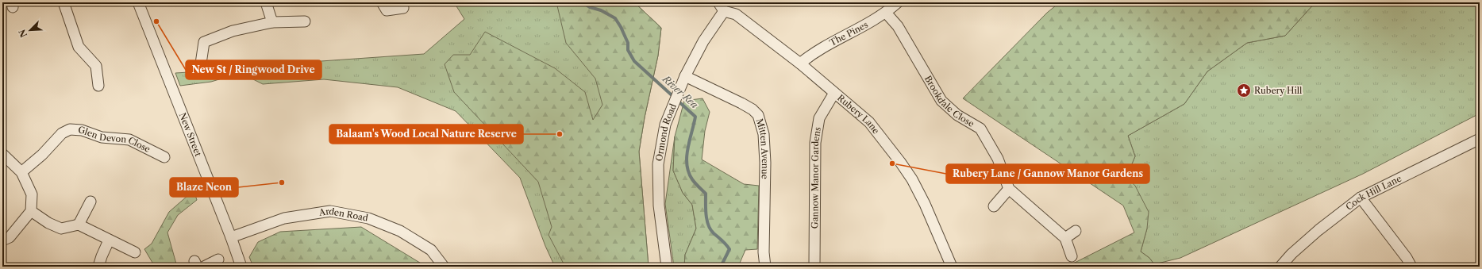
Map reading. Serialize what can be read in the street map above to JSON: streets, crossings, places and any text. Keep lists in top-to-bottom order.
{
  "streets": {
    "street": [
      "The Pines",
      "Brookdale Close",
      "Rubery Lane",
      "Ormond Road",
      "New Street",
      "Glen Devon Close",
      "Mitten Avenue",
      "Gannow Manor Gardens",
      "Cock Hill Lane",
      "Arden Road"
    ]
  },
  "crossings": [
    ["The Pines", "Brookdale Close"],
    ["The Pines", "Rubery Lane"],
    ["Rubery Lane", "Ormond Road"],
    ["Rubery Lane", "Gannow Manor Gardens"],
    ["Ormond Road", "Mitten Avenue"],
    ["New Street", "Arden Road"]
  ],
  "water": ["River Rea"],
  "places": {
    "other": [
      "New St / Ringwood Drive",
      "Balaam's Wood Local Nature Reserve",
      "Rubery Lane / Gannow Manor Gardens",
      "Blaze Neon"
    ],
    "place": ["Rubery Hill"]
  },
  "north": "bottom left"
}
